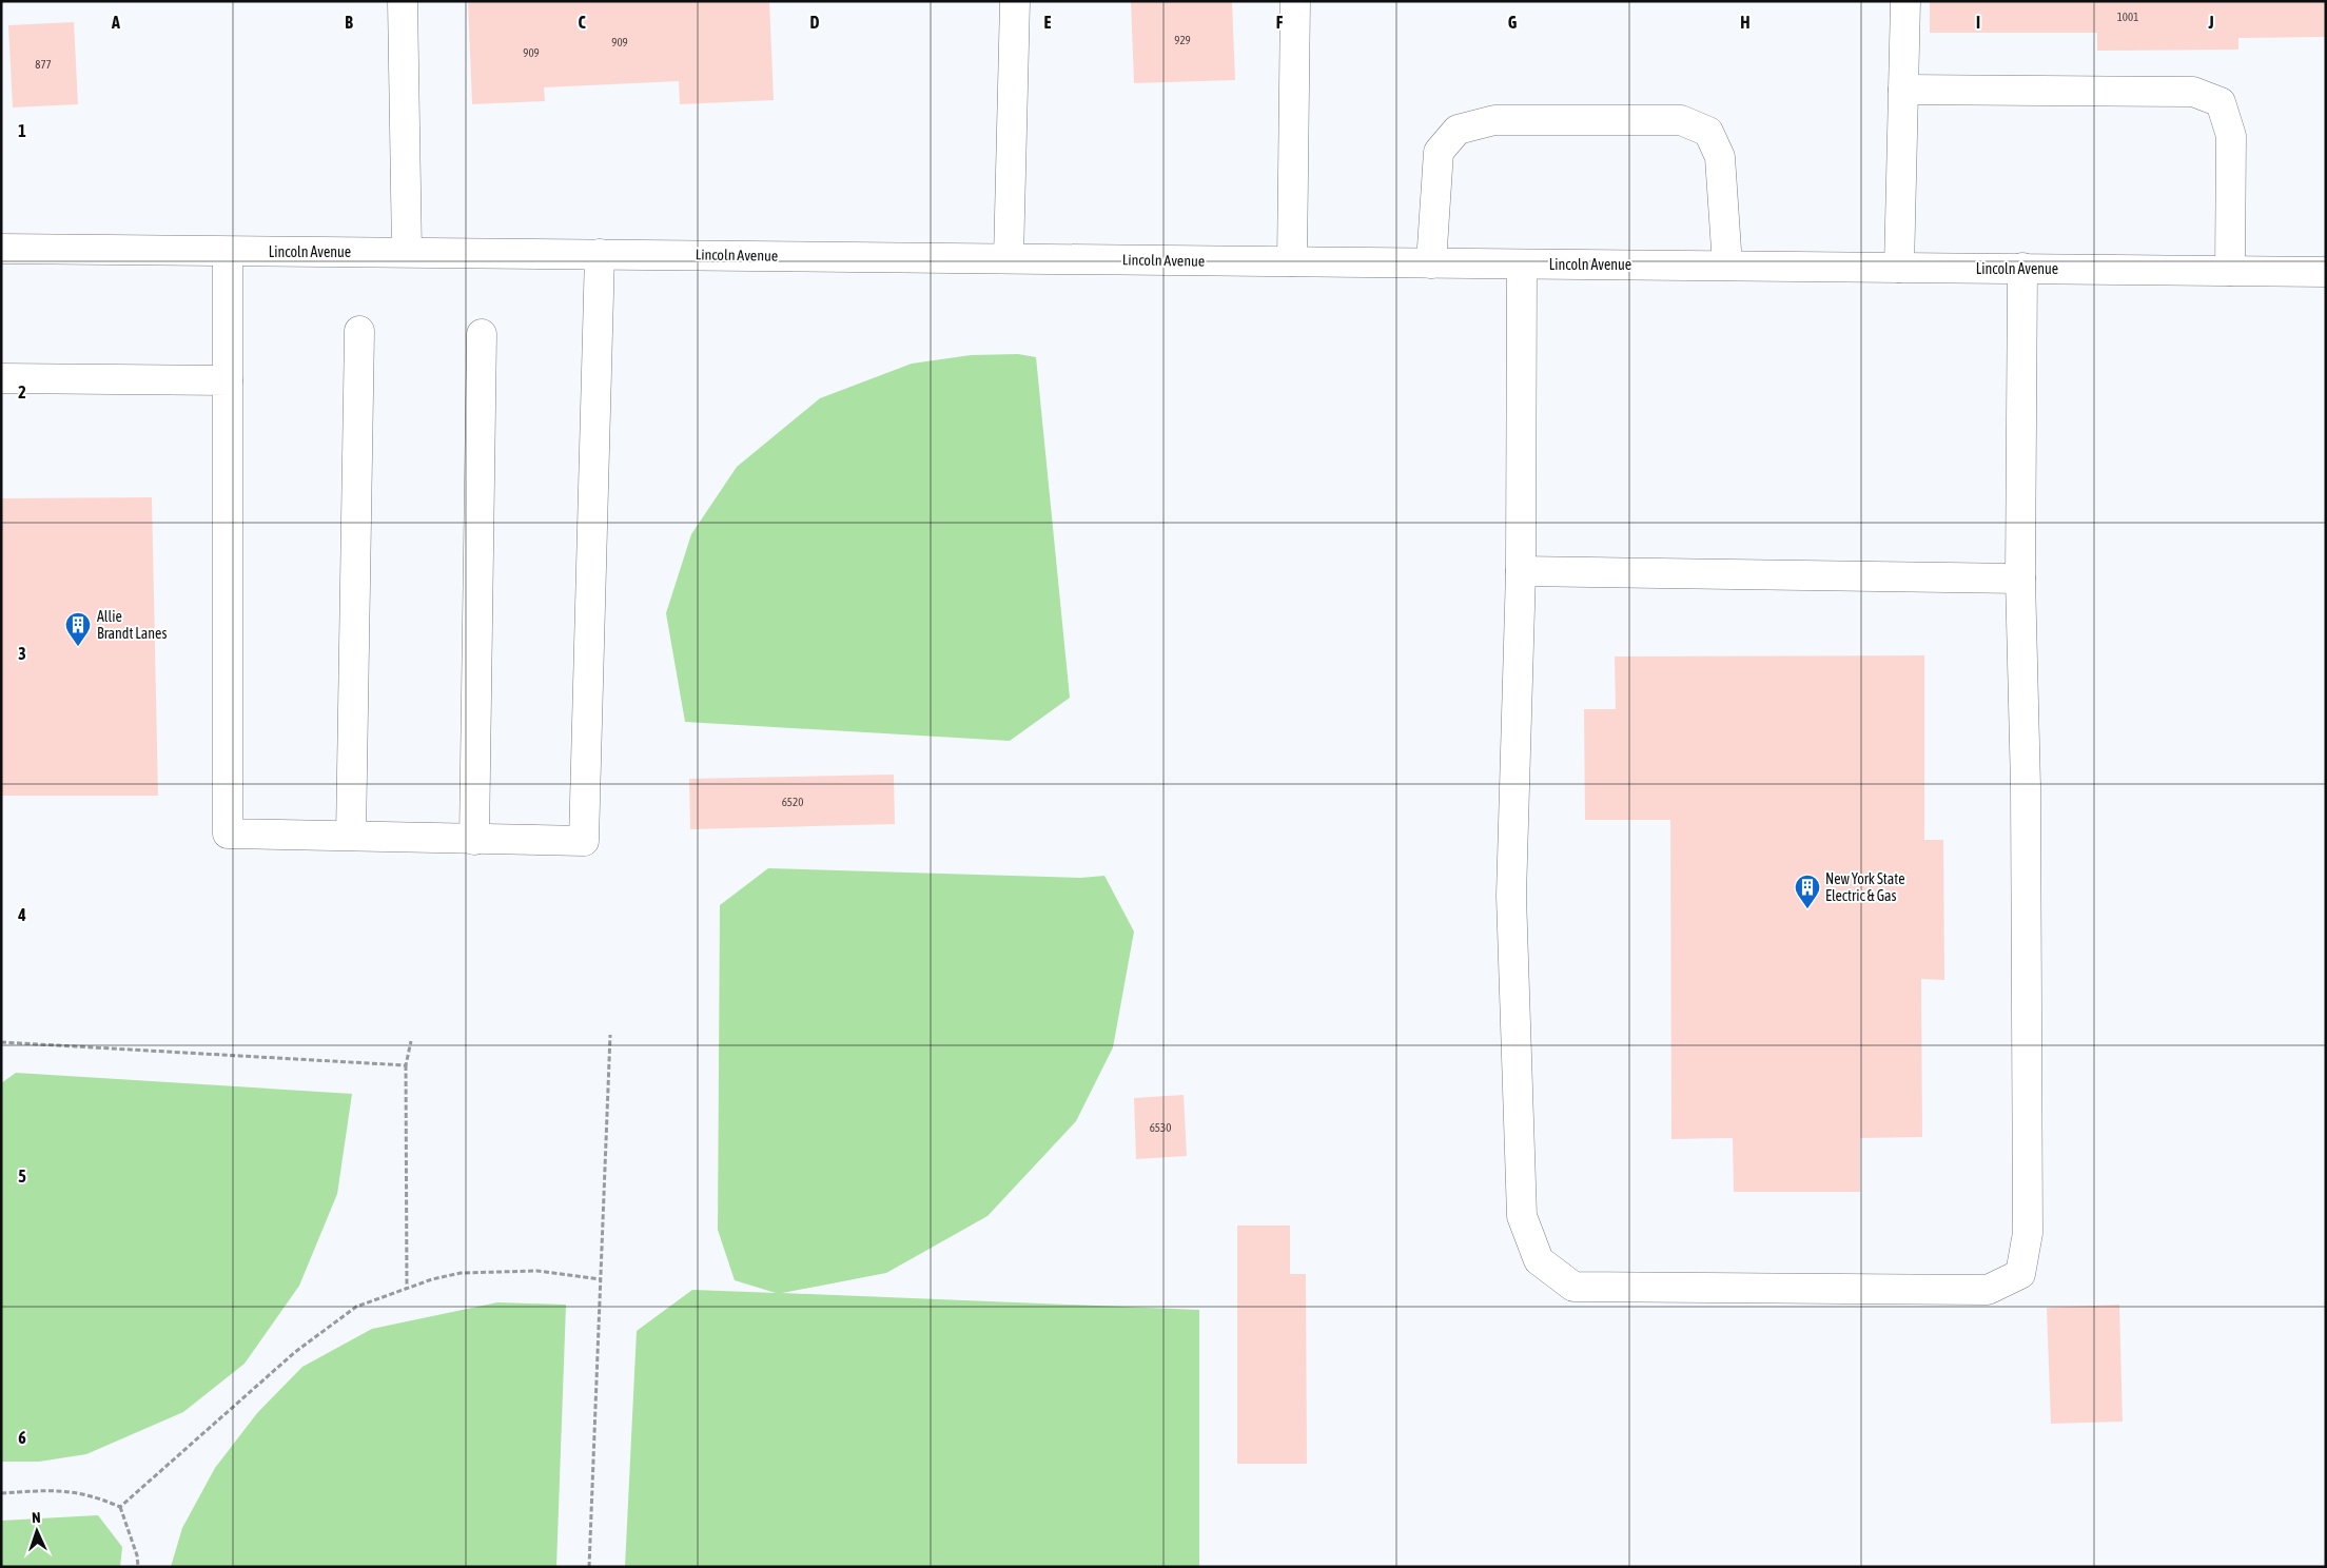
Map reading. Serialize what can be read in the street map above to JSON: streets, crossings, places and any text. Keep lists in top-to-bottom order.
{
  "streets": {
    "street": ["Lincoln Avenue"]
  },
  "places": {
    "building": ["Allie Brandt Lanes", "New York State Electric & Gas"]
  },
  "house_numbers": [
    "1001",
    "929",
    "909",
    "909",
    "877",
    "6520",
    "6530"
  ],
  "north": "top",
  "grid": {
    "columns": [
      "A",
      "B",
      "C",
      "D",
      "E",
      "F",
      "G",
      "H",
      "I",
      "J"
    ],
    "rows": [
      "1",
      "2",
      "3",
      "4",
      "5",
      "6"
    ]
  }
}
